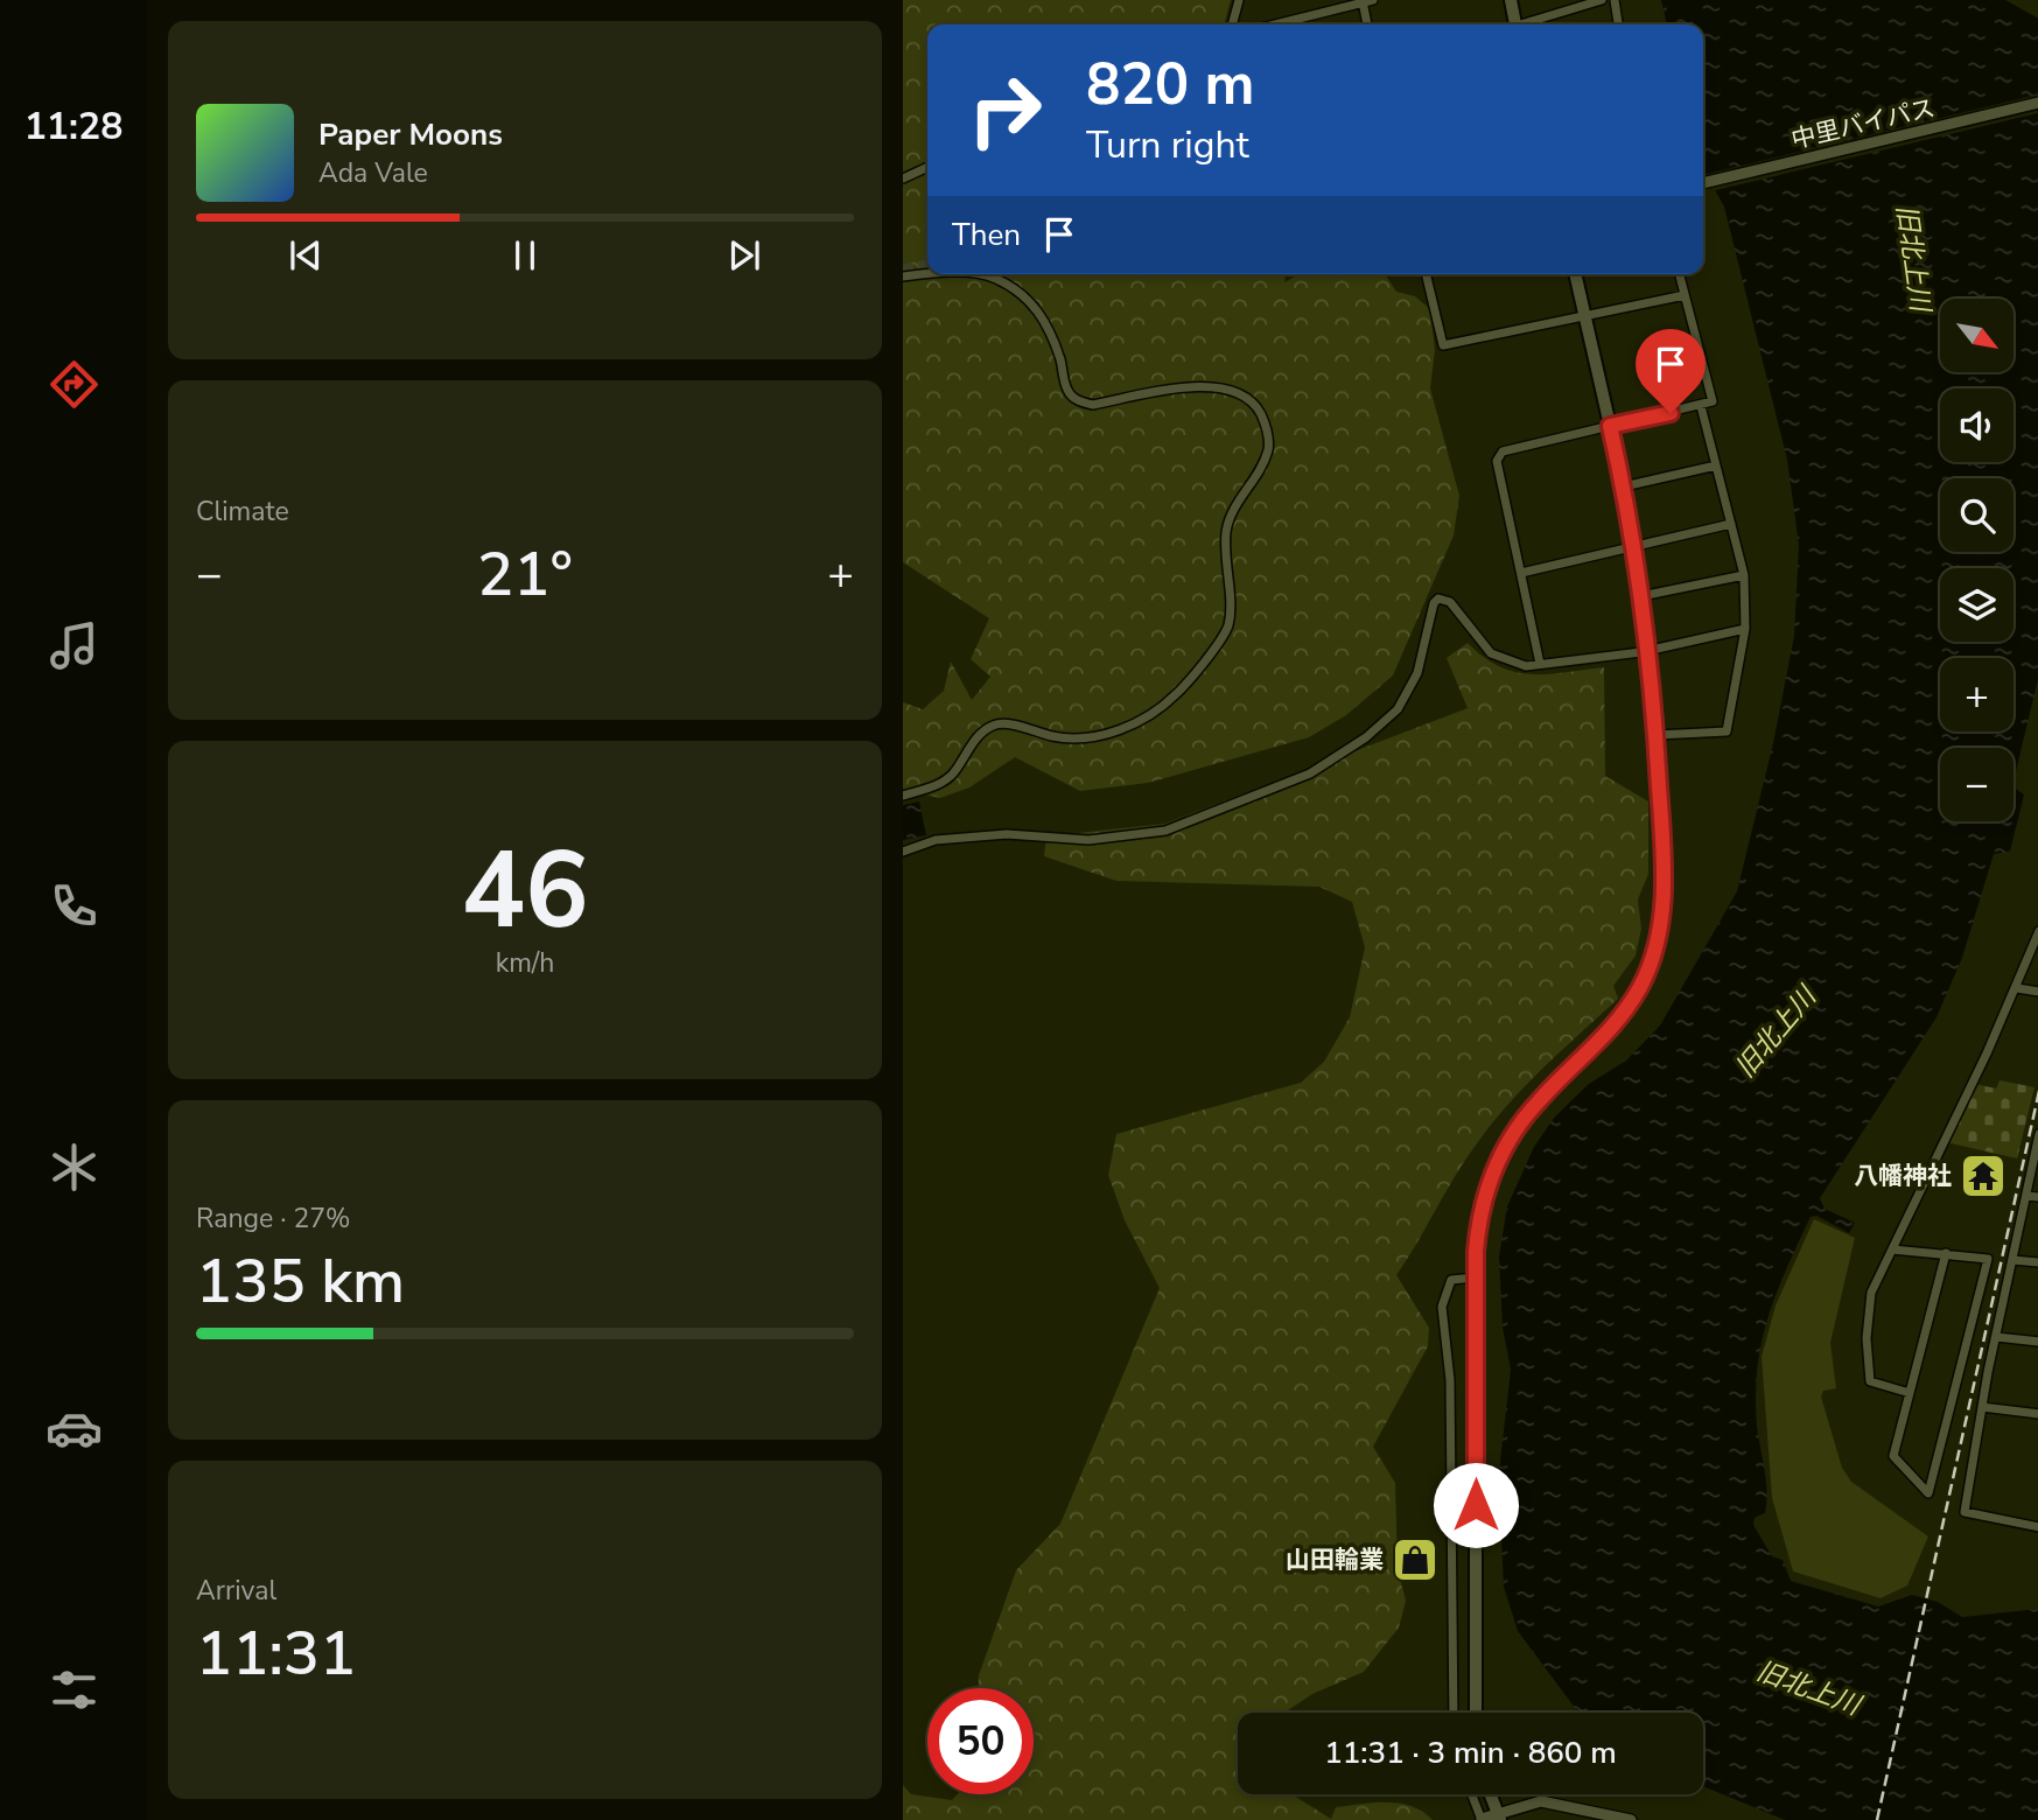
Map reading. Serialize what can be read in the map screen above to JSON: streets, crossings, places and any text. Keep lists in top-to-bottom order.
{
  "streets": {
    "street": ["中里バイパス"]
  },
  "water": ["旧北上川"],
  "places": {
    "temple": ["八幡神社"],
    "shop": ["山田輪業"]
  },
  "north": "bottom right",
  "page": {
    "tabs": "11:28",
    "turn": ["820 m", "Turn right"],
    "song": ["Paper Moons", "Ada Vale"],
    "then": "Then",
    "map_buttons": ["+", "−"],
    "tile": [
      "Climate",
      ["46", "km/h"],
      ["Range · 27%", "135 km"],
      ["Arrival", "11:31"]
    ],
    "heat": ["−", "21°", "+"],
    "limit": "50",
    "trip": "11:31 · 3 min · 860 m"
  }
}
